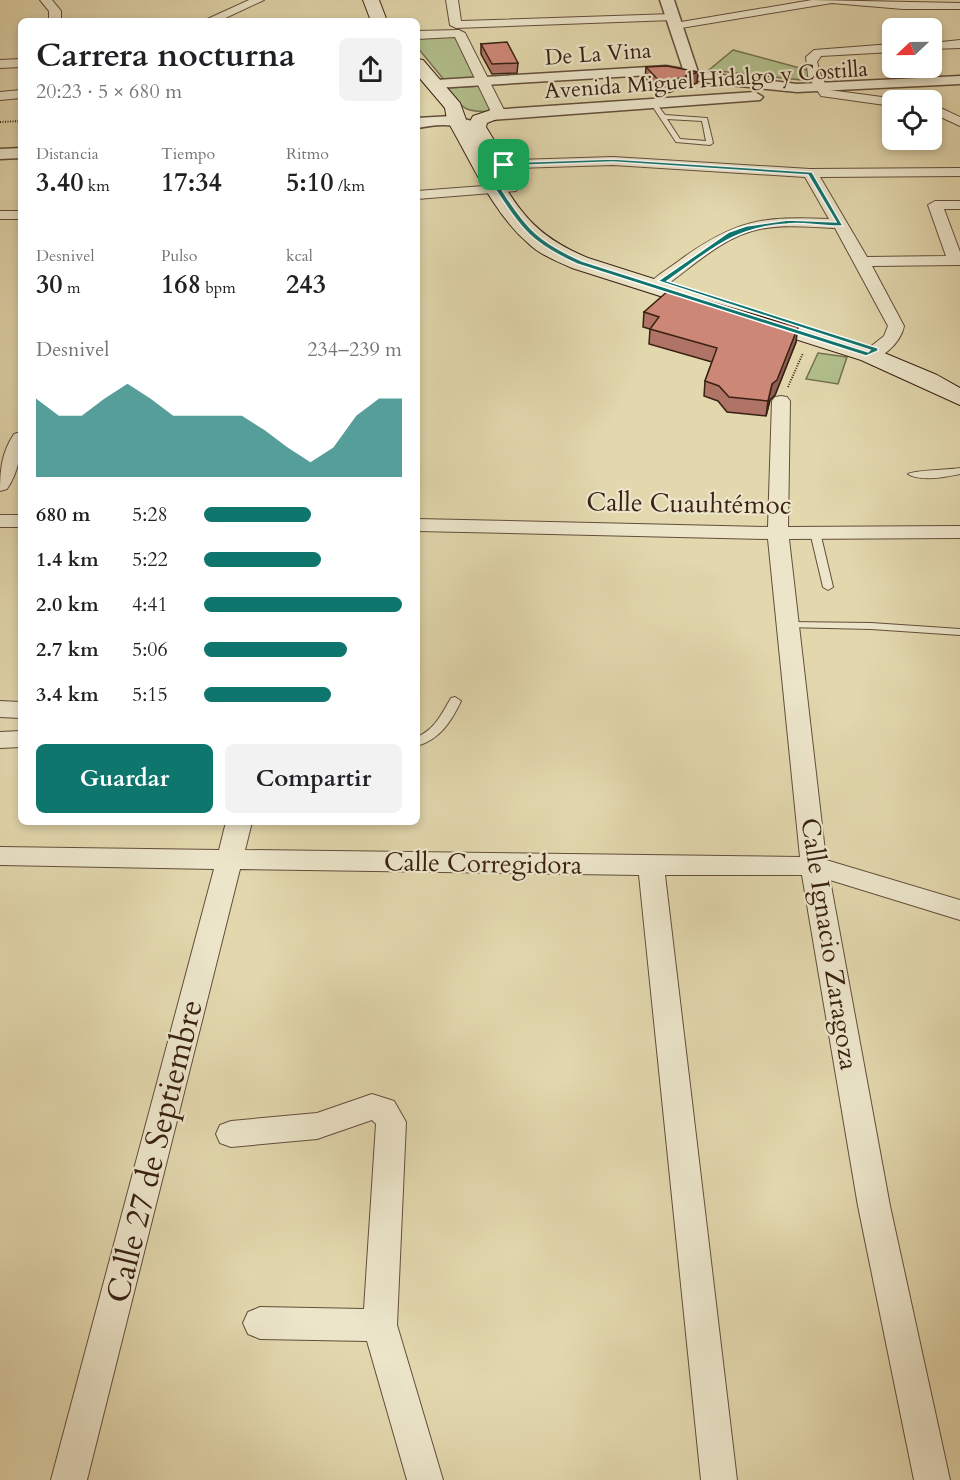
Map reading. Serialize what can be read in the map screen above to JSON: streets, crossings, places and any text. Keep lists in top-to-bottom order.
{
  "streets": {
    "street": [
      "De La Vina",
      "Avenida Miguel Hidalgo y Costilla",
      "Calle Cuauhtémoc",
      "Calle Corregidora",
      "Calle Ignacio Zaragoza",
      "Calle 27 de Septiembre"
    ]
  },
  "crossings": [
    ["De La Vina", "Avenida Miguel Hidalgo y Costilla"],
    ["Calle Cuauhtémoc", "Calle Ignacio Zaragoza"],
    ["Calle Corregidora", "Calle Ignacio Zaragoza"],
    ["Calle Corregidora", "Calle 27 de Septiembre"]
  ],
  "north": "left",
  "page": {
    "heading": ["Carrera nocturna", "20:23 · 5 × 680 m"],
    "stats": [
      ["Distancia", "3.40 km"],
      ["Tiempo", "17:34"],
      ["Ritmo", "5:10 /km"],
      ["Desnivel", "30 m"],
      ["Pulso", "168 bpm"],
      ["kcal", "243"]
    ],
    "chart": ["Desnivel", "234–239 m"],
    "list": [
      {
        "name": "680 m",
        "note": "5:28"
      },
      {
        "name": "1.4 km",
        "note": "5:22"
      },
      {
        "name": "2.0 km",
        "note": "4:41"
      },
      {
        "name": "2.7 km",
        "note": "5:06"
      },
      {
        "name": "3.4 km",
        "note": "5:15"
      }
    ],
    "buttons": ["Guardar", "Compartir"]
  }
}
